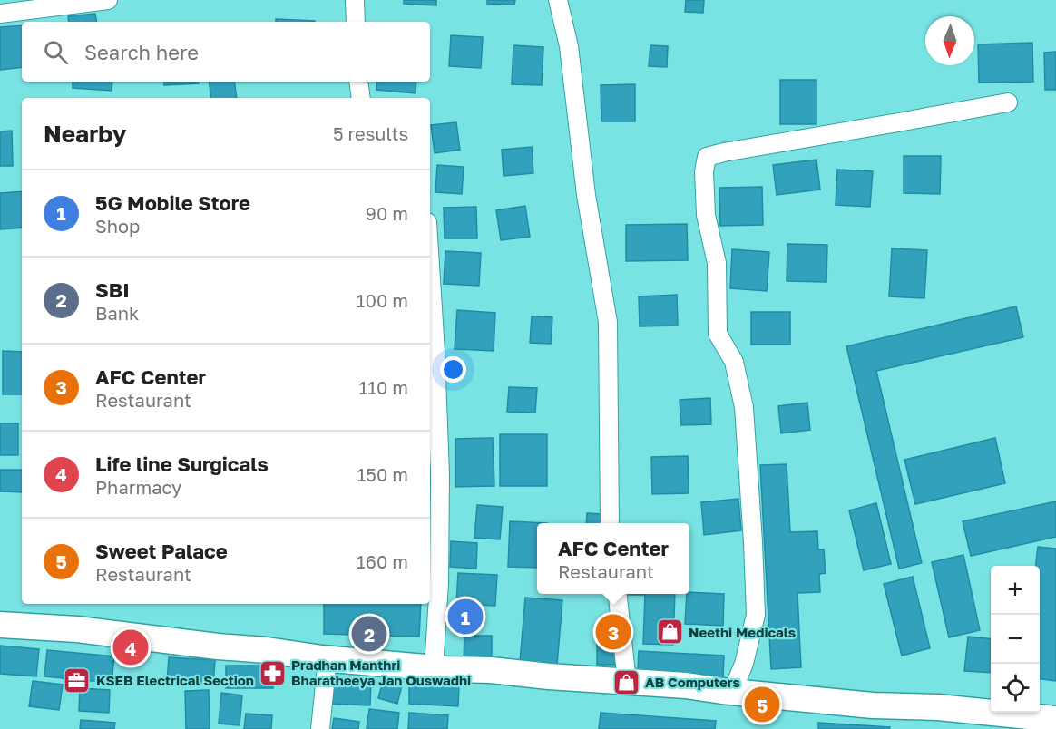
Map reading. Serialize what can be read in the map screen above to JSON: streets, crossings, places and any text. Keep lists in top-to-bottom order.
{
  "places": {
    "shop": ["Neethi Medicals", "AB Computers"],
    "pharmacy": ["Pradhan Manthri Bharatheeya Jan Ouswadhi"],
    "office": ["KSEB Electrical Section"]
  },
  "north": "bottom",
  "page": {
    "search": "Search here",
    "heading": ["Nearby", "5 results"],
    "list": [
      {
        "mark": "1",
        "name": "5G Mobile Store",
        "note": "Shop",
        "value": "90 m"
      },
      {
        "mark": "2",
        "name": "SBI",
        "note": "Bank",
        "value": "100 m"
      },
      {
        "mark": "3",
        "name": "AFC Center",
        "note": "Restaurant",
        "value": "110 m"
      },
      {
        "mark": "4",
        "name": "Life line Surgicals",
        "note": "Pharmacy",
        "value": "150 m"
      },
      {
        "mark": "5",
        "name": "Sweet Palace",
        "note": "Restaurant",
        "value": "160 m"
      }
    ],
    "popup": ["AFC Center", "Restaurant"],
    "map_buttons": ["+", "−"],
    "pins": [
      "1",
      "3",
      "2",
      "4",
      "5"
    ]
  }
}
